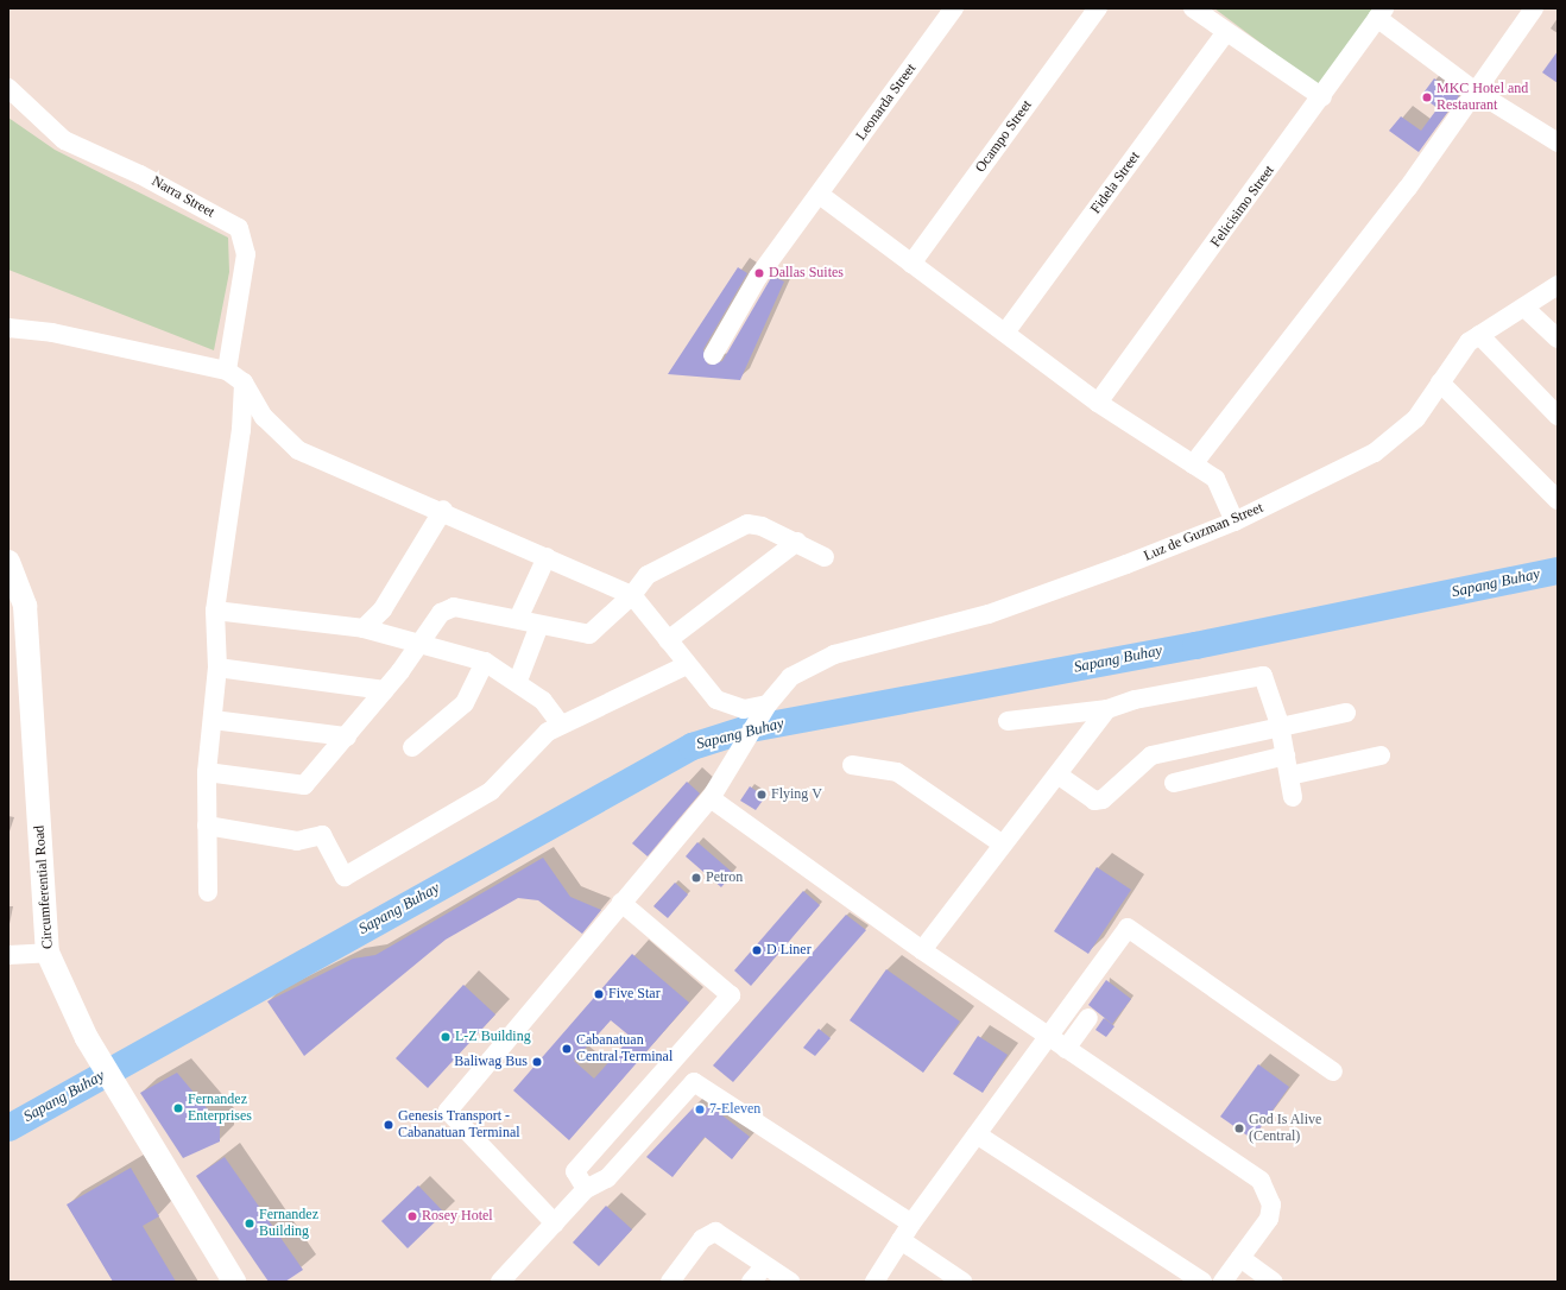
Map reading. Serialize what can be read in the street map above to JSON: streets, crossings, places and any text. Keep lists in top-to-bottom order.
{
  "streets": {
    "main road": ["Circumferential Road"],
    "street": [
      "Leonarda Street",
      "Ocampo Street",
      "Fidela Street",
      "Narra Street",
      "Felicisimo Street",
      "Luz de Guzman Street"
    ]
  },
  "water": ["Sapang Buhay"],
  "places": [
    "MKC Hotel and Restaurant",
    "Dallas Suites",
    "Flying V",
    "Petron",
    "D Liner",
    "Five Star",
    "L-Z Building",
    "Cabanatuan Central Terminal",
    "Baliwag Bus",
    "Fernandez Enterprises",
    "7-Eleven",
    "Genesis Transport - Cabanatuan Terminal",
    "God Is Alive (Central)",
    "Rosey Hotel",
    "Fernandez Building"
  ]
}
